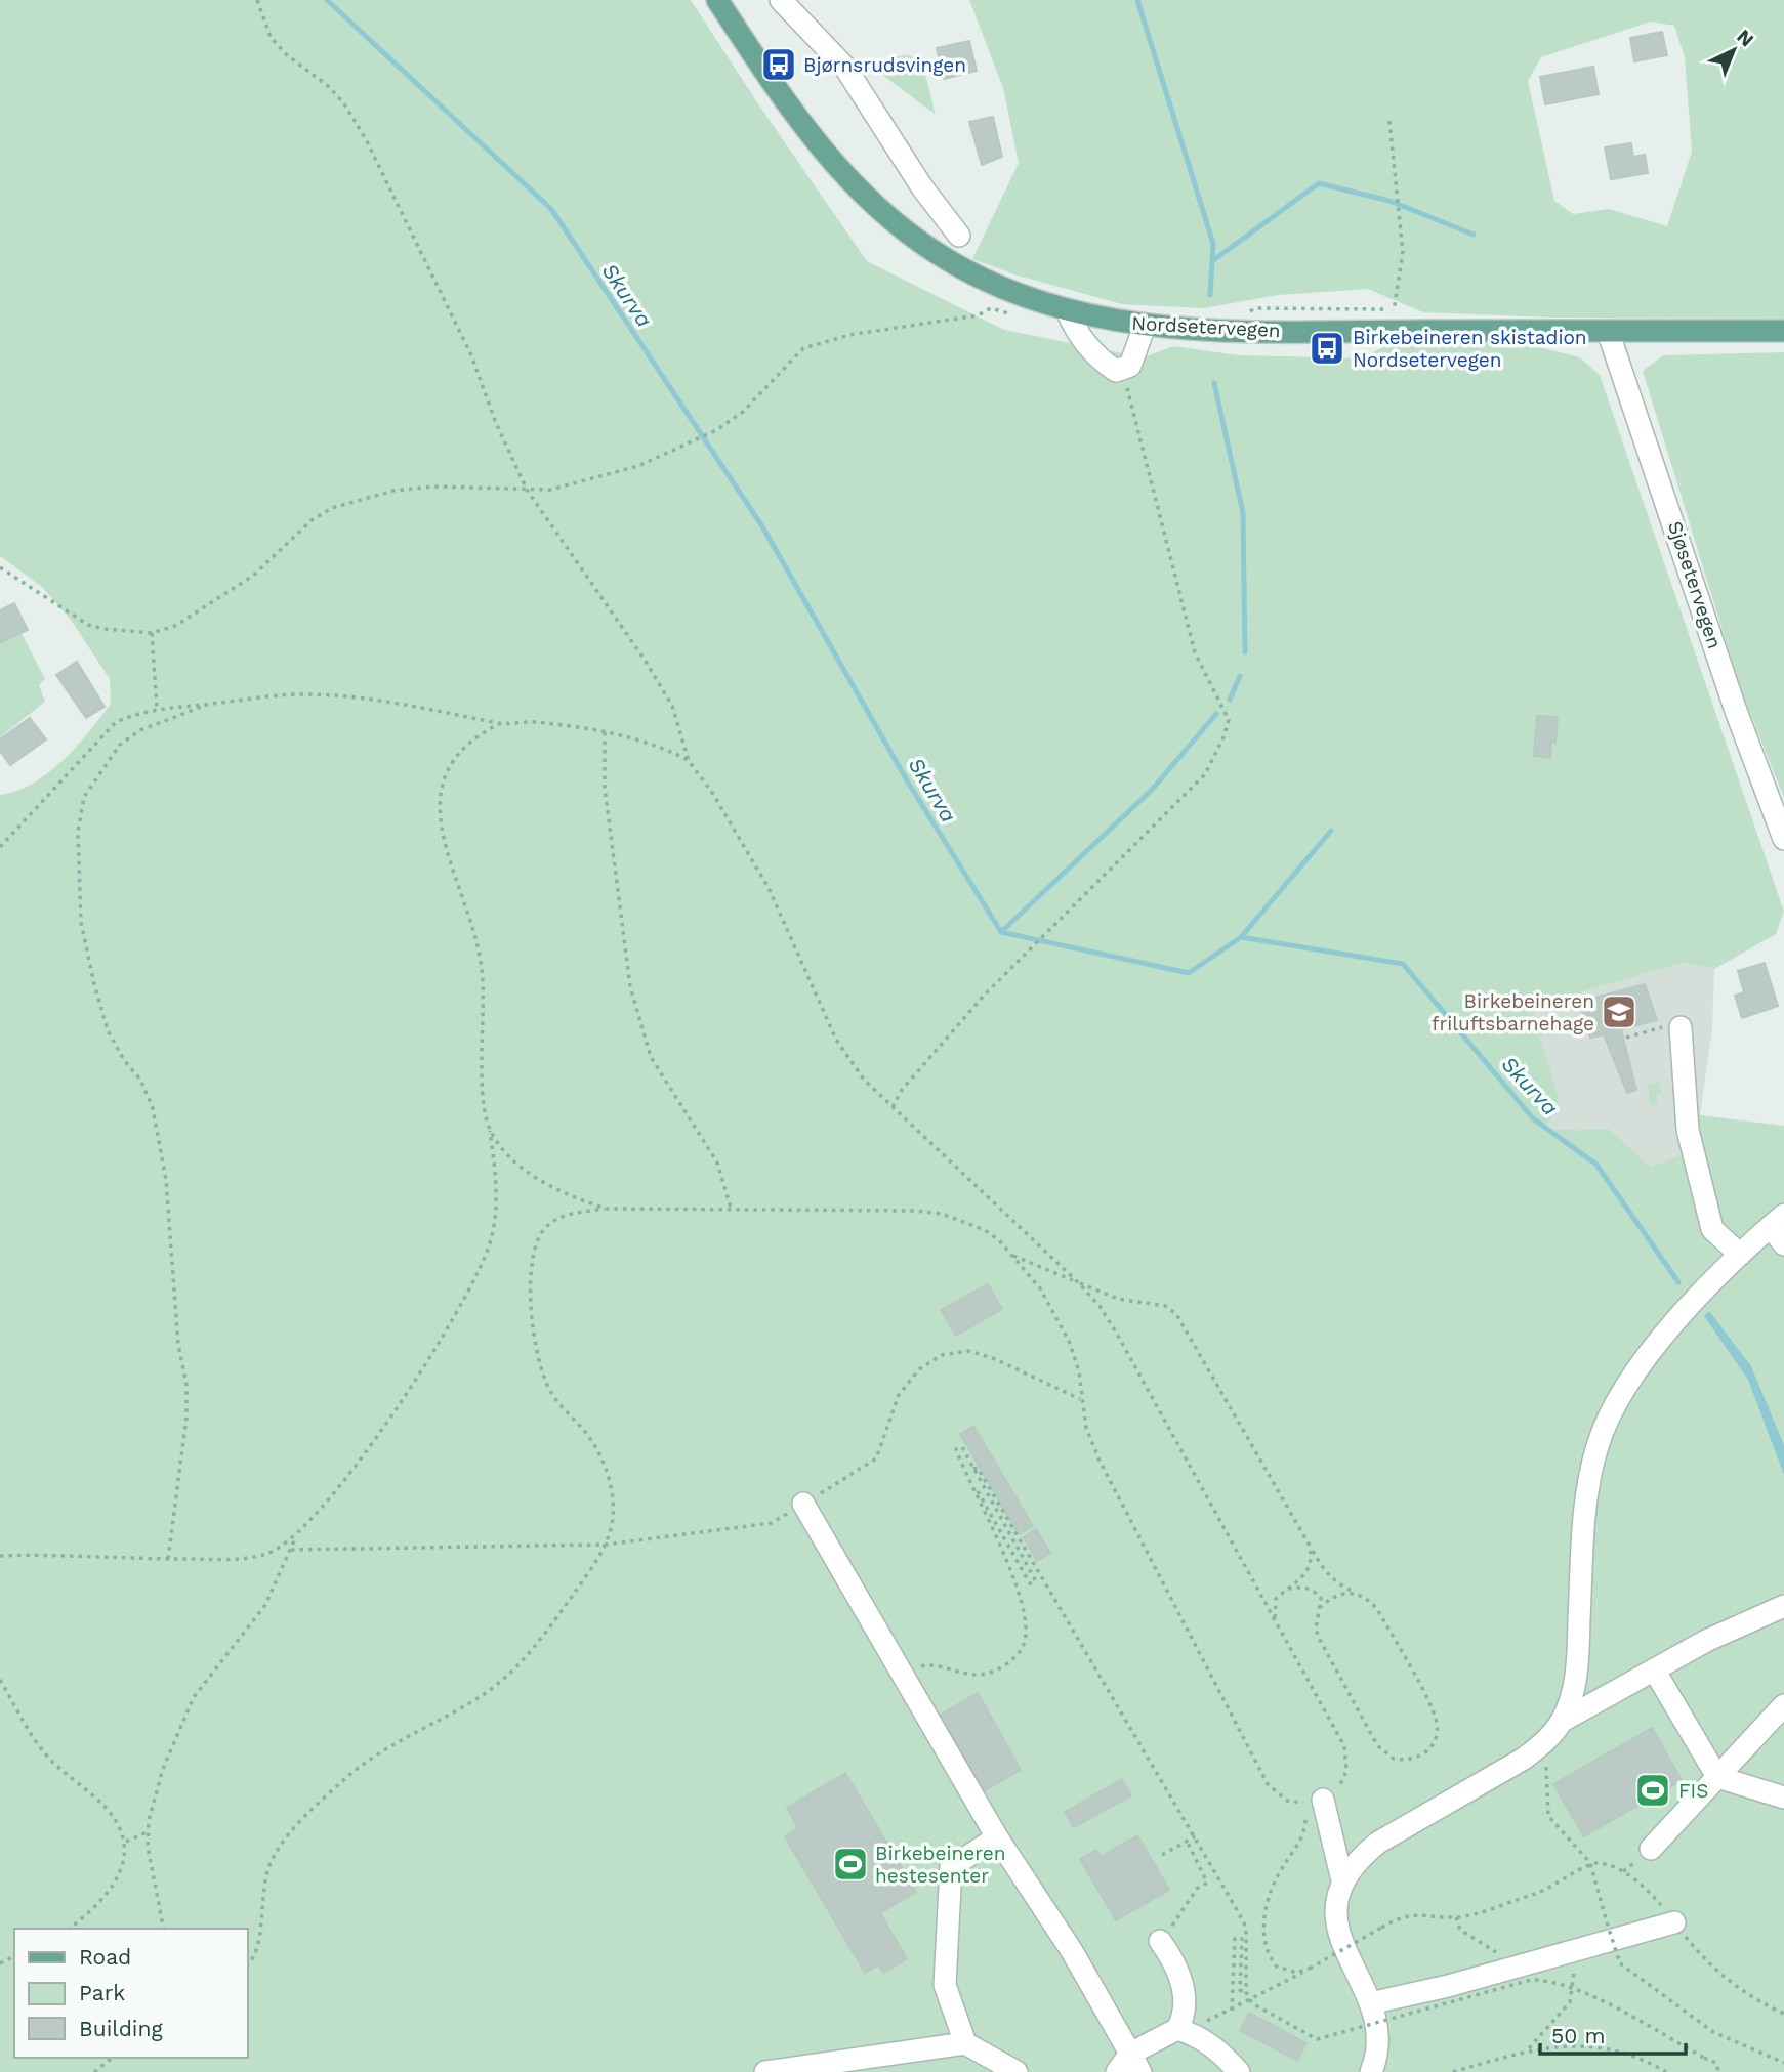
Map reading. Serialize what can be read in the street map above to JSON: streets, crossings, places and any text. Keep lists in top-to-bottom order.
{
  "streets": {
    "main road": ["Nordsetervegen"],
    "street": ["Sjøsetervegen"]
  },
  "crossings": [
    ["Nordsetervegen", "Sjøsetervegen"]
  ],
  "water": ["Skurva"],
  "places": {
    "bus stop": ["Bjørnsrudsvingen", "Birkebeineren skistadion Nordsetervegen"],
    "school or university": ["Birkebeineren friluftsbarnehage"],
    "sports": ["FIS", "Birkebeineren hestesenter"]
  },
  "legend": ["Road", "Park", "Building"],
  "scale_bar": "50 m",
  "north": "top right"
}
